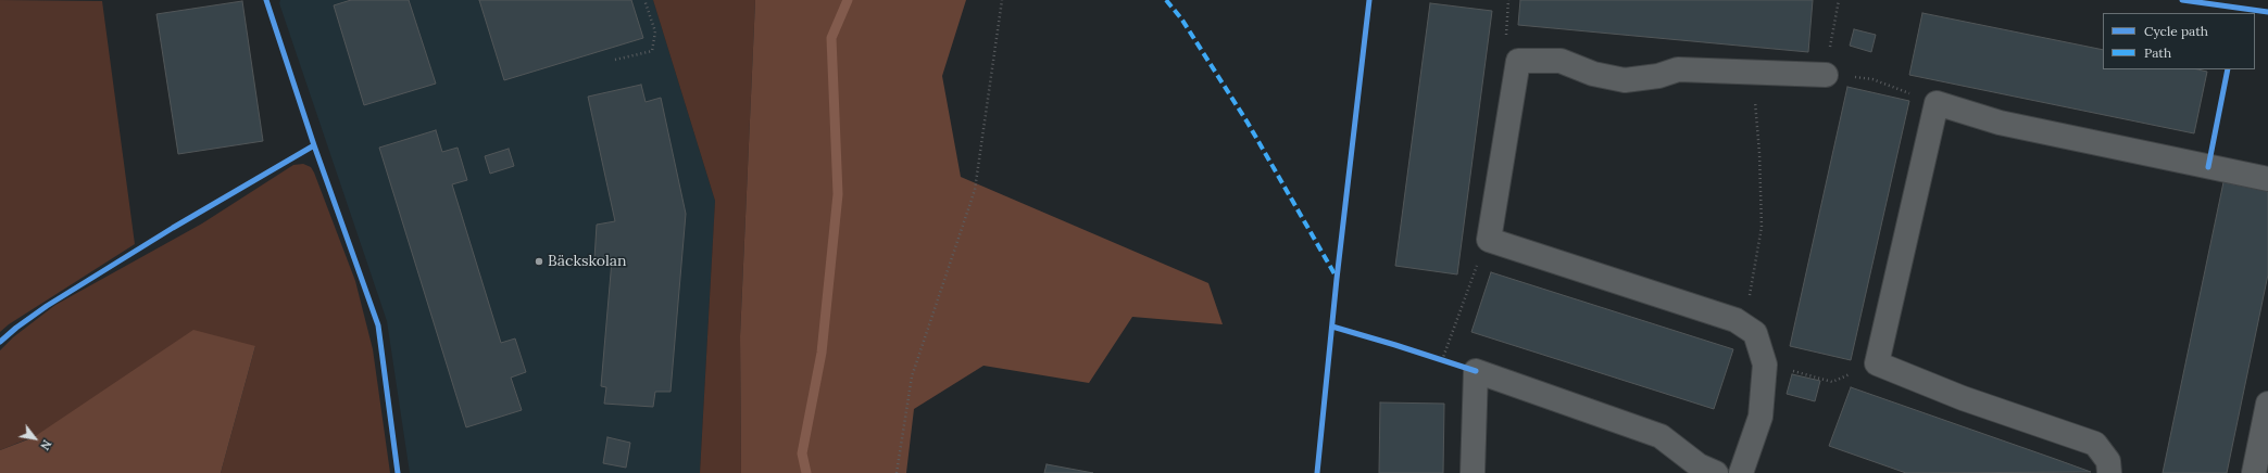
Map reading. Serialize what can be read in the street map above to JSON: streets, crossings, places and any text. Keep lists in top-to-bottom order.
{
  "places": ["Bäckskolan"],
  "legend": ["Cycle path", "Path"],
  "north": "bottom right"
}
